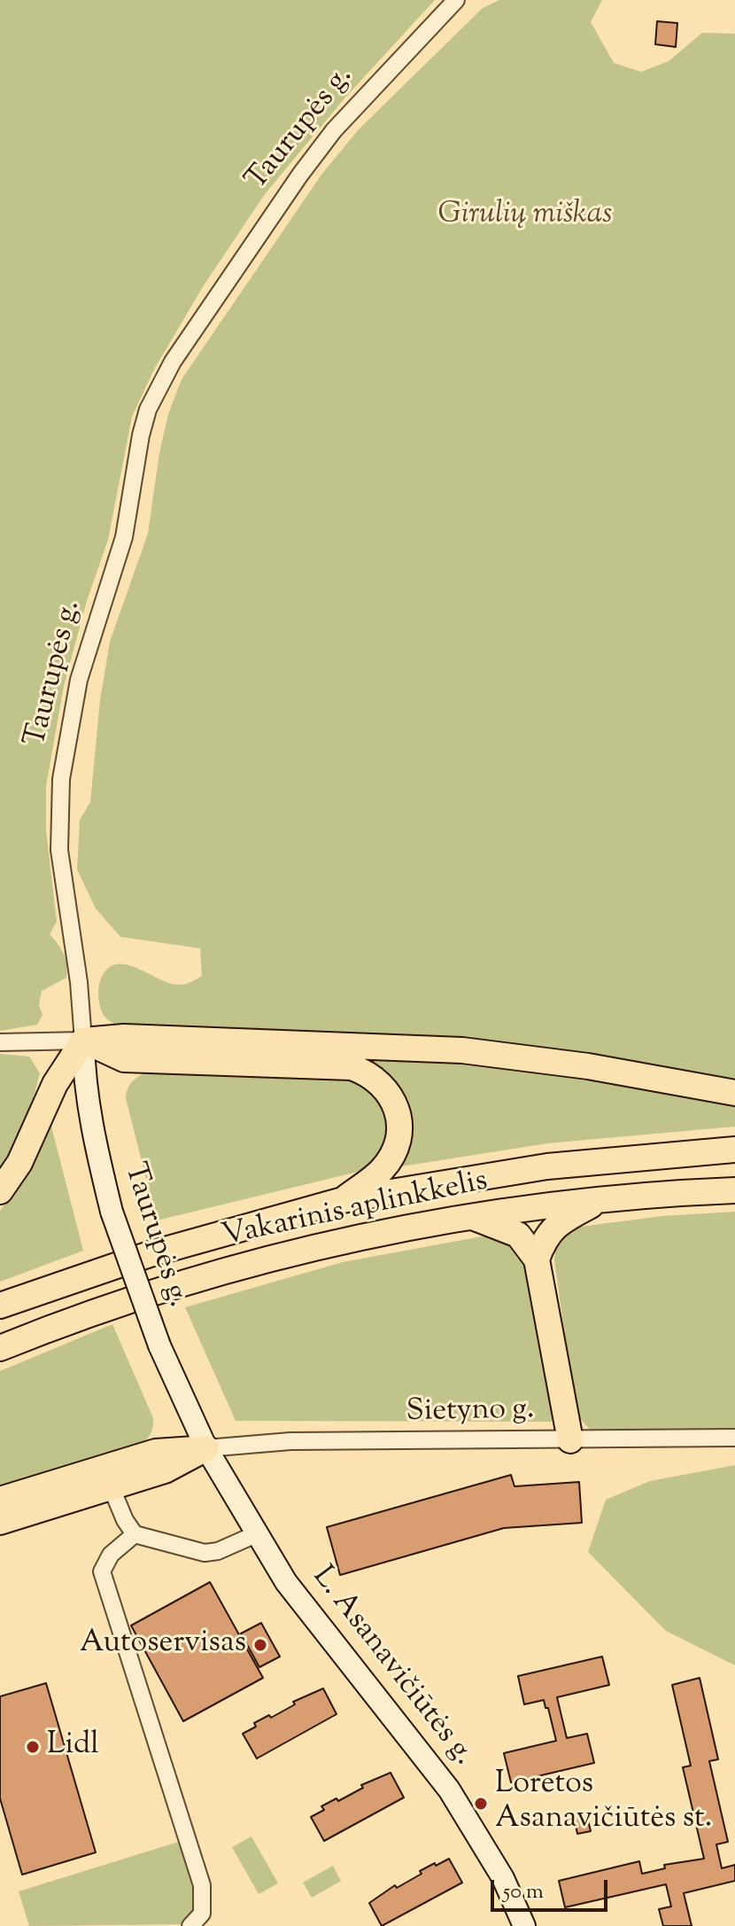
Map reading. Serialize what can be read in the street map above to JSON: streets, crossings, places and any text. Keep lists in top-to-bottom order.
{
  "streets": {
    "highway": ["Vakarinis aplinkkelis"],
    "main road": ["Taurupės g.", "L. Asanavičiūtės g."],
    "street": ["Sietyno g."]
  },
  "crossings": [
    ["Taurupės g.", "Sietyno g."],
    ["Taurupės g.", "L. Asanavičiūtės g."],
    ["Sietyno g.", "L. Asanavičiūtės g."]
  ],
  "parks": ["Girulių miškas"],
  "places": ["Autoservisas", "Lidl", "Loretos Asanavičiūtės st."],
  "scale_bar": "50 m"
}
